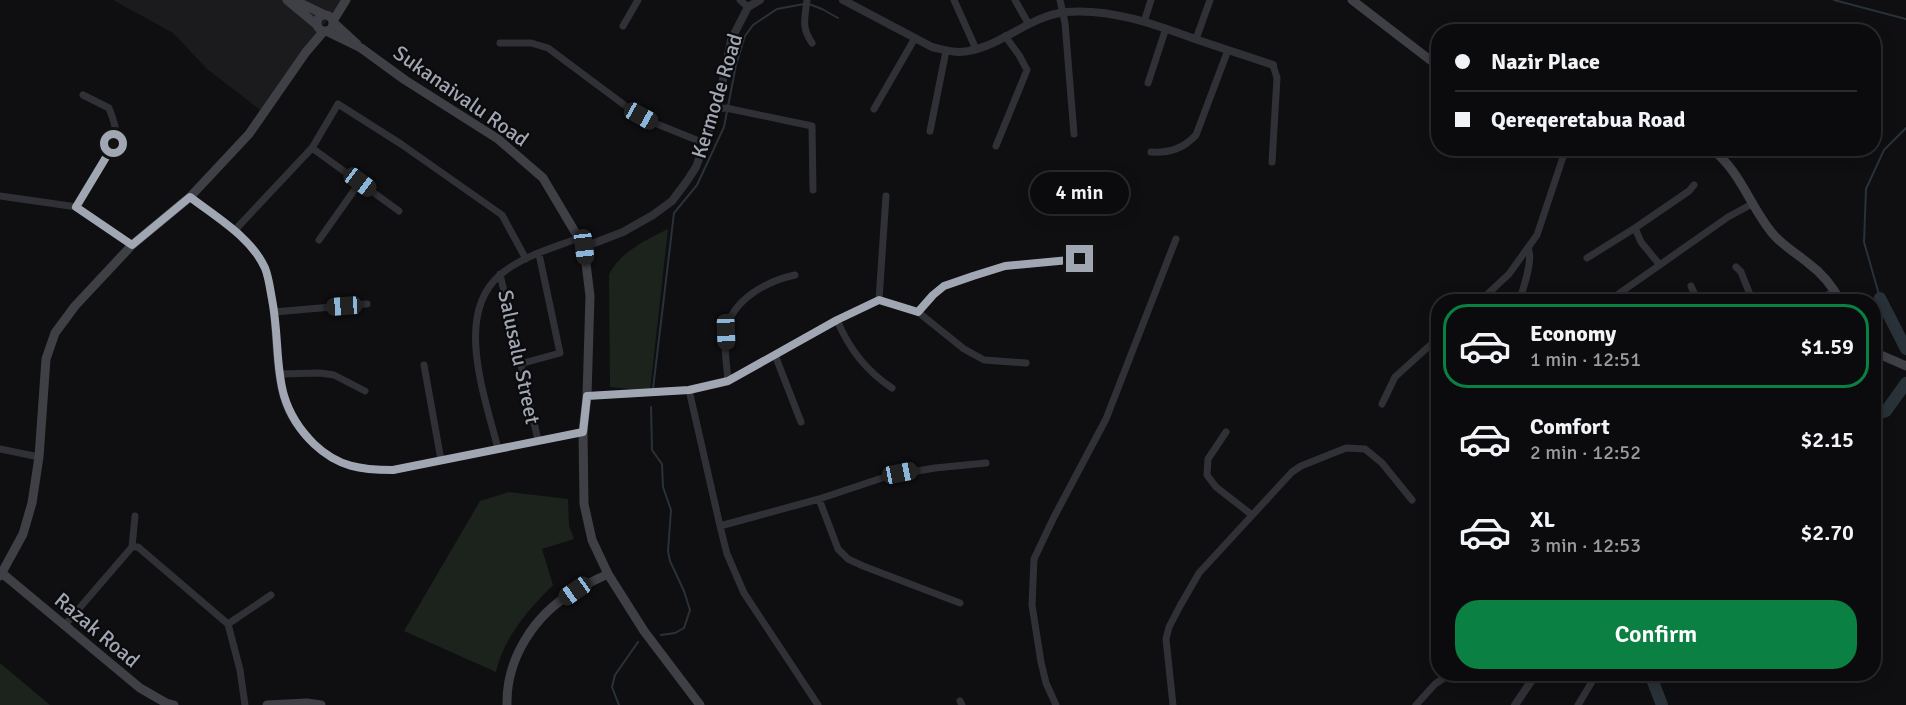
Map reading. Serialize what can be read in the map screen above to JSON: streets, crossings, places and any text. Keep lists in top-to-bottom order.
{
  "streets": {
    "main road": ["Sukanaivalu Road", "Razak Road"],
    "street": ["Kermode Road", "Salusalu Street"]
  },
  "crossings": [
    ["Sukanaivalu Road", "Kermode Road"]
  ],
  "page": {
    "banner": ["Nazir Place", "Qereqeretabua Road"],
    "bubble": "4 min",
    "list": [
      {
        "name": "Economy",
        "note": "1 min · 12:51",
        "value": "$1.59"
      },
      {
        "name": "Comfort",
        "note": "2 min · 12:52",
        "value": "$2.15"
      },
      {
        "name": "XL",
        "note": "3 min · 12:53",
        "value": "$2.70"
      }
    ],
    "buttons": "Confirm"
  }
}
